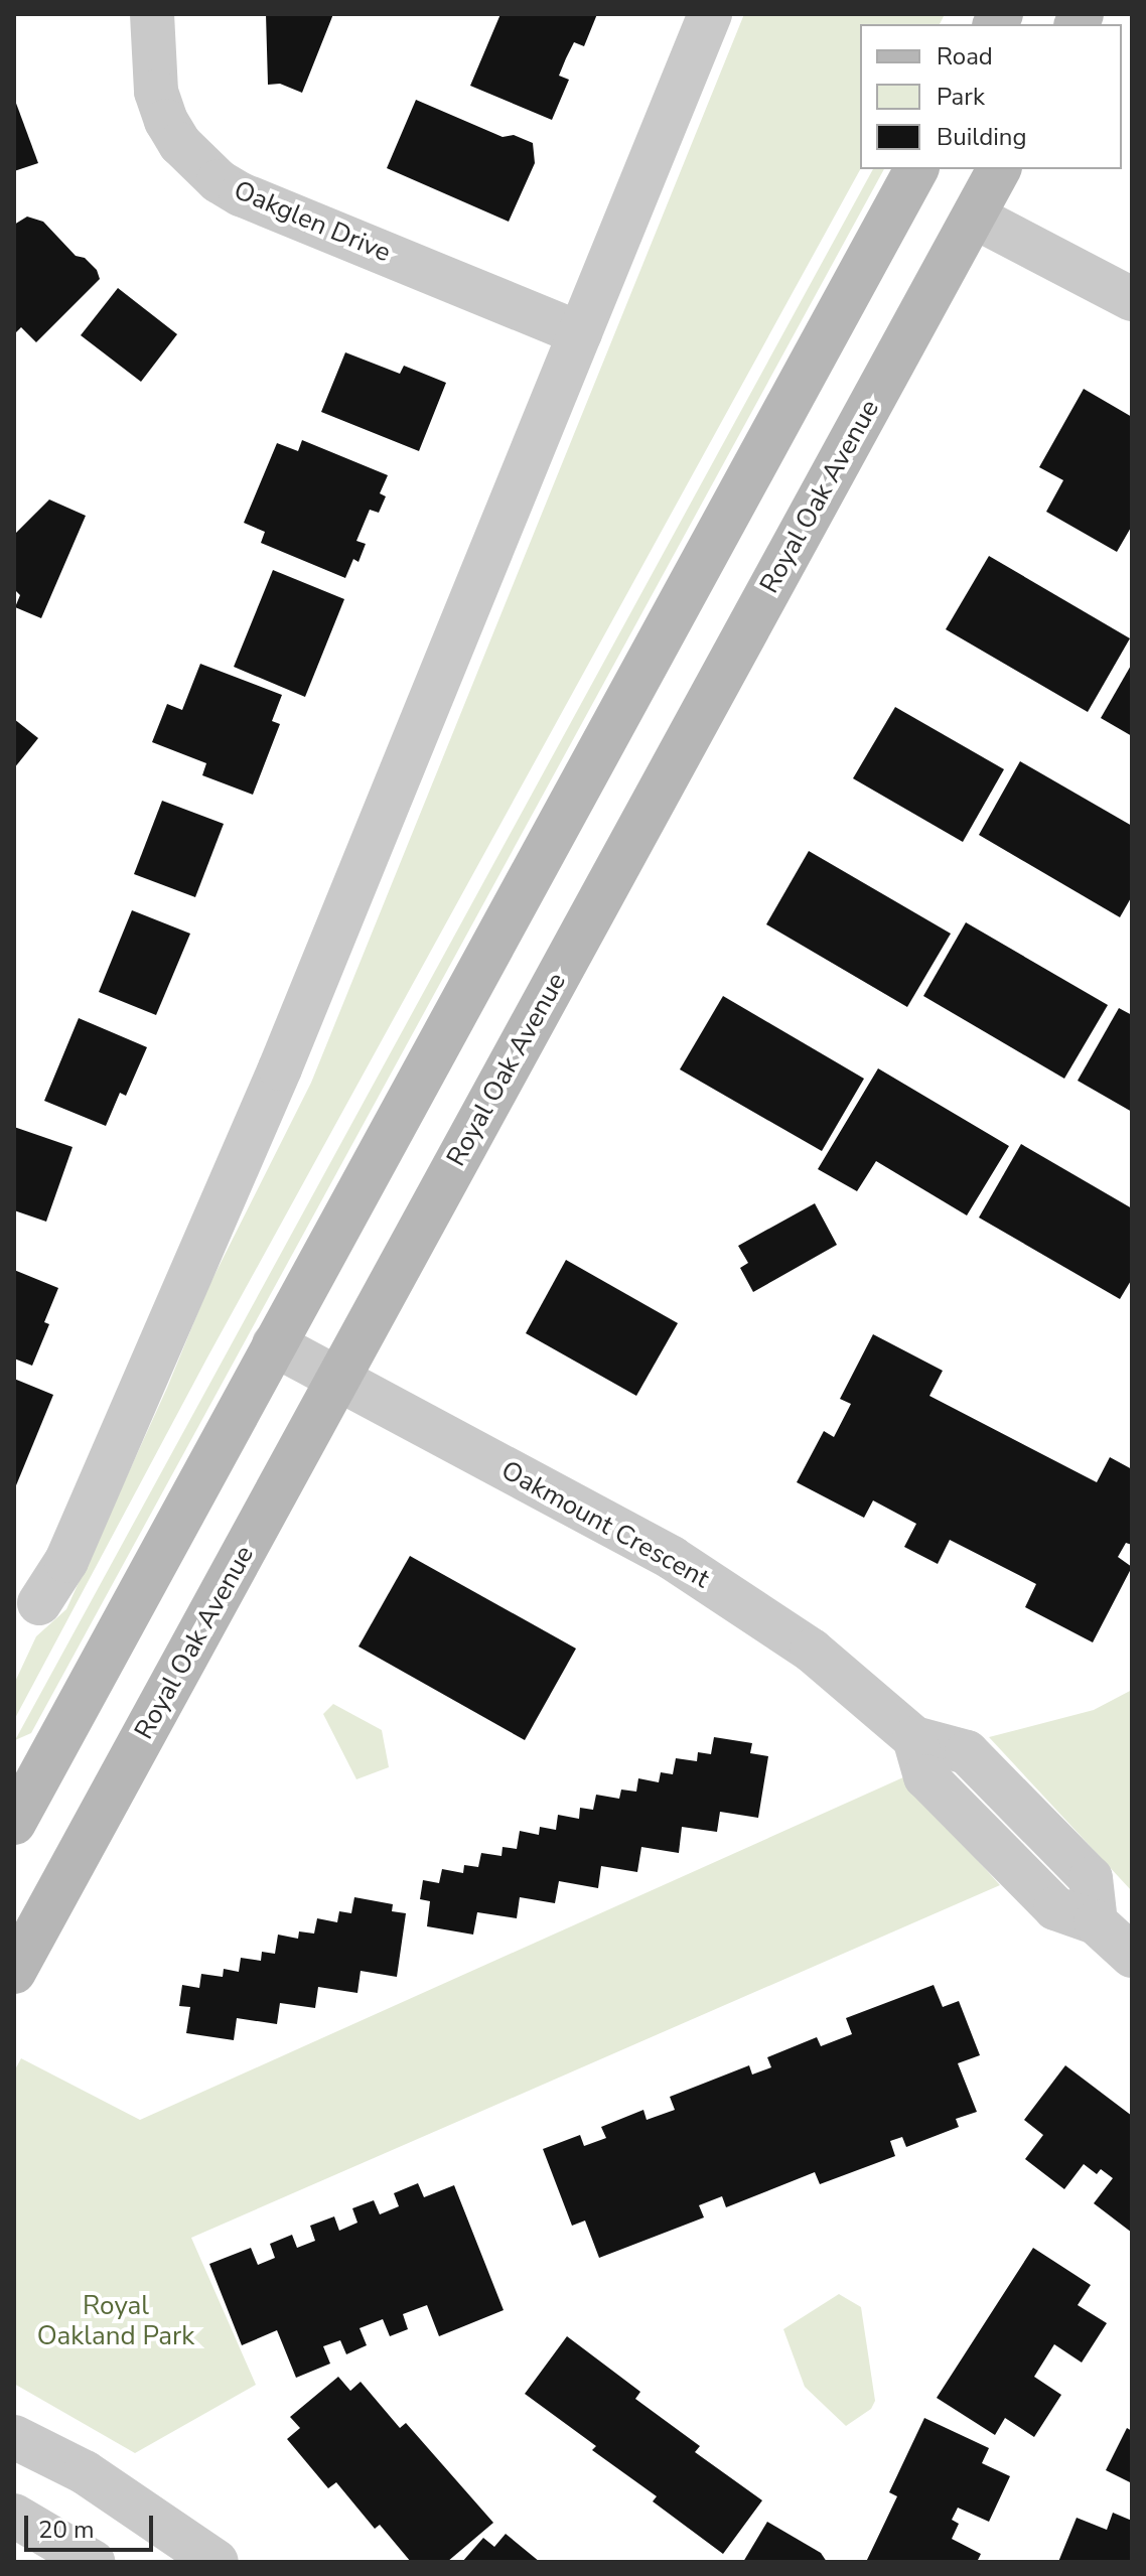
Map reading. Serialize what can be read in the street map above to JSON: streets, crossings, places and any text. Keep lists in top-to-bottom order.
{
  "streets": {
    "main road": ["Royal Oak Avenue"],
    "street": ["Oakglen Drive", "Oakmount Crescent"]
  },
  "crossings": [
    ["Royal Oak Avenue", "Oakmount Crescent"]
  ],
  "parks": ["Royal Oakland Park"],
  "legend": ["Road", "Park", "Building"],
  "scale_bar": "20 m"
}
